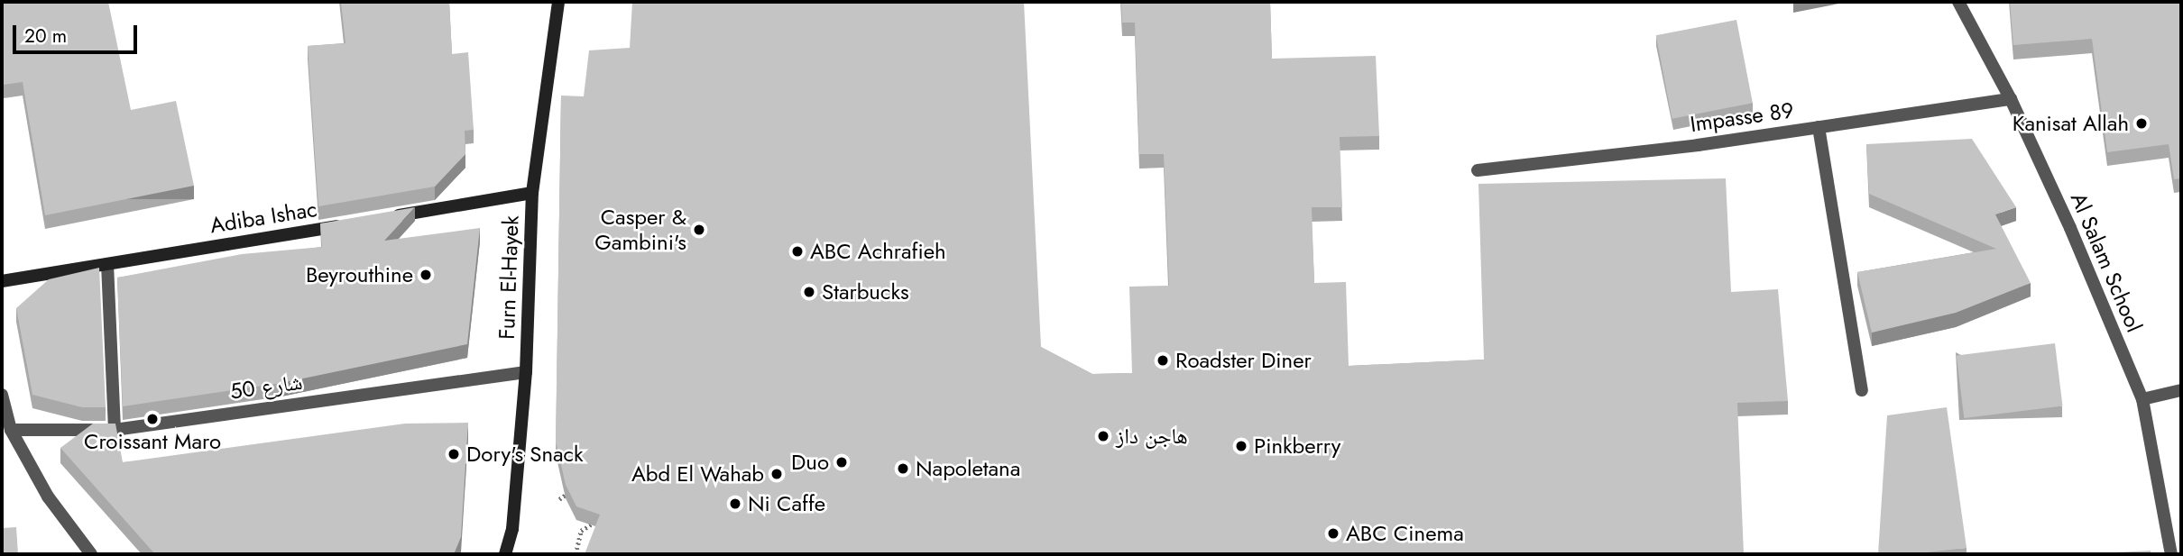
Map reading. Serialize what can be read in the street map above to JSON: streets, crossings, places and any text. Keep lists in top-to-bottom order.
{
  "streets": {
    "street": [
      "Impasse 89",
      "Adiba Ishac",
      "Al Salam School",
      "Furn El-Hayek",
      "شارع 50"
    ]
  },
  "crossings": [
    ["Impasse 89", "Al Salam School"],
    ["Furn El-Hayek", "شارع 50"]
  ],
  "places": [
    "Kanisat Allah",
    "Casper & Gambini's",
    "ABC Achrafieh",
    "Beyrouthine",
    "Starbucks",
    "Roadster Diner",
    "Croissant Maro",
    "هاجن داز",
    "Pinkberry",
    "Dory's Snack",
    "Duo",
    "Napoletana",
    "Abd El Wahab",
    "Ni Caffe",
    "ABC Cinema"
  ],
  "scale_bar": "20 m"
}
